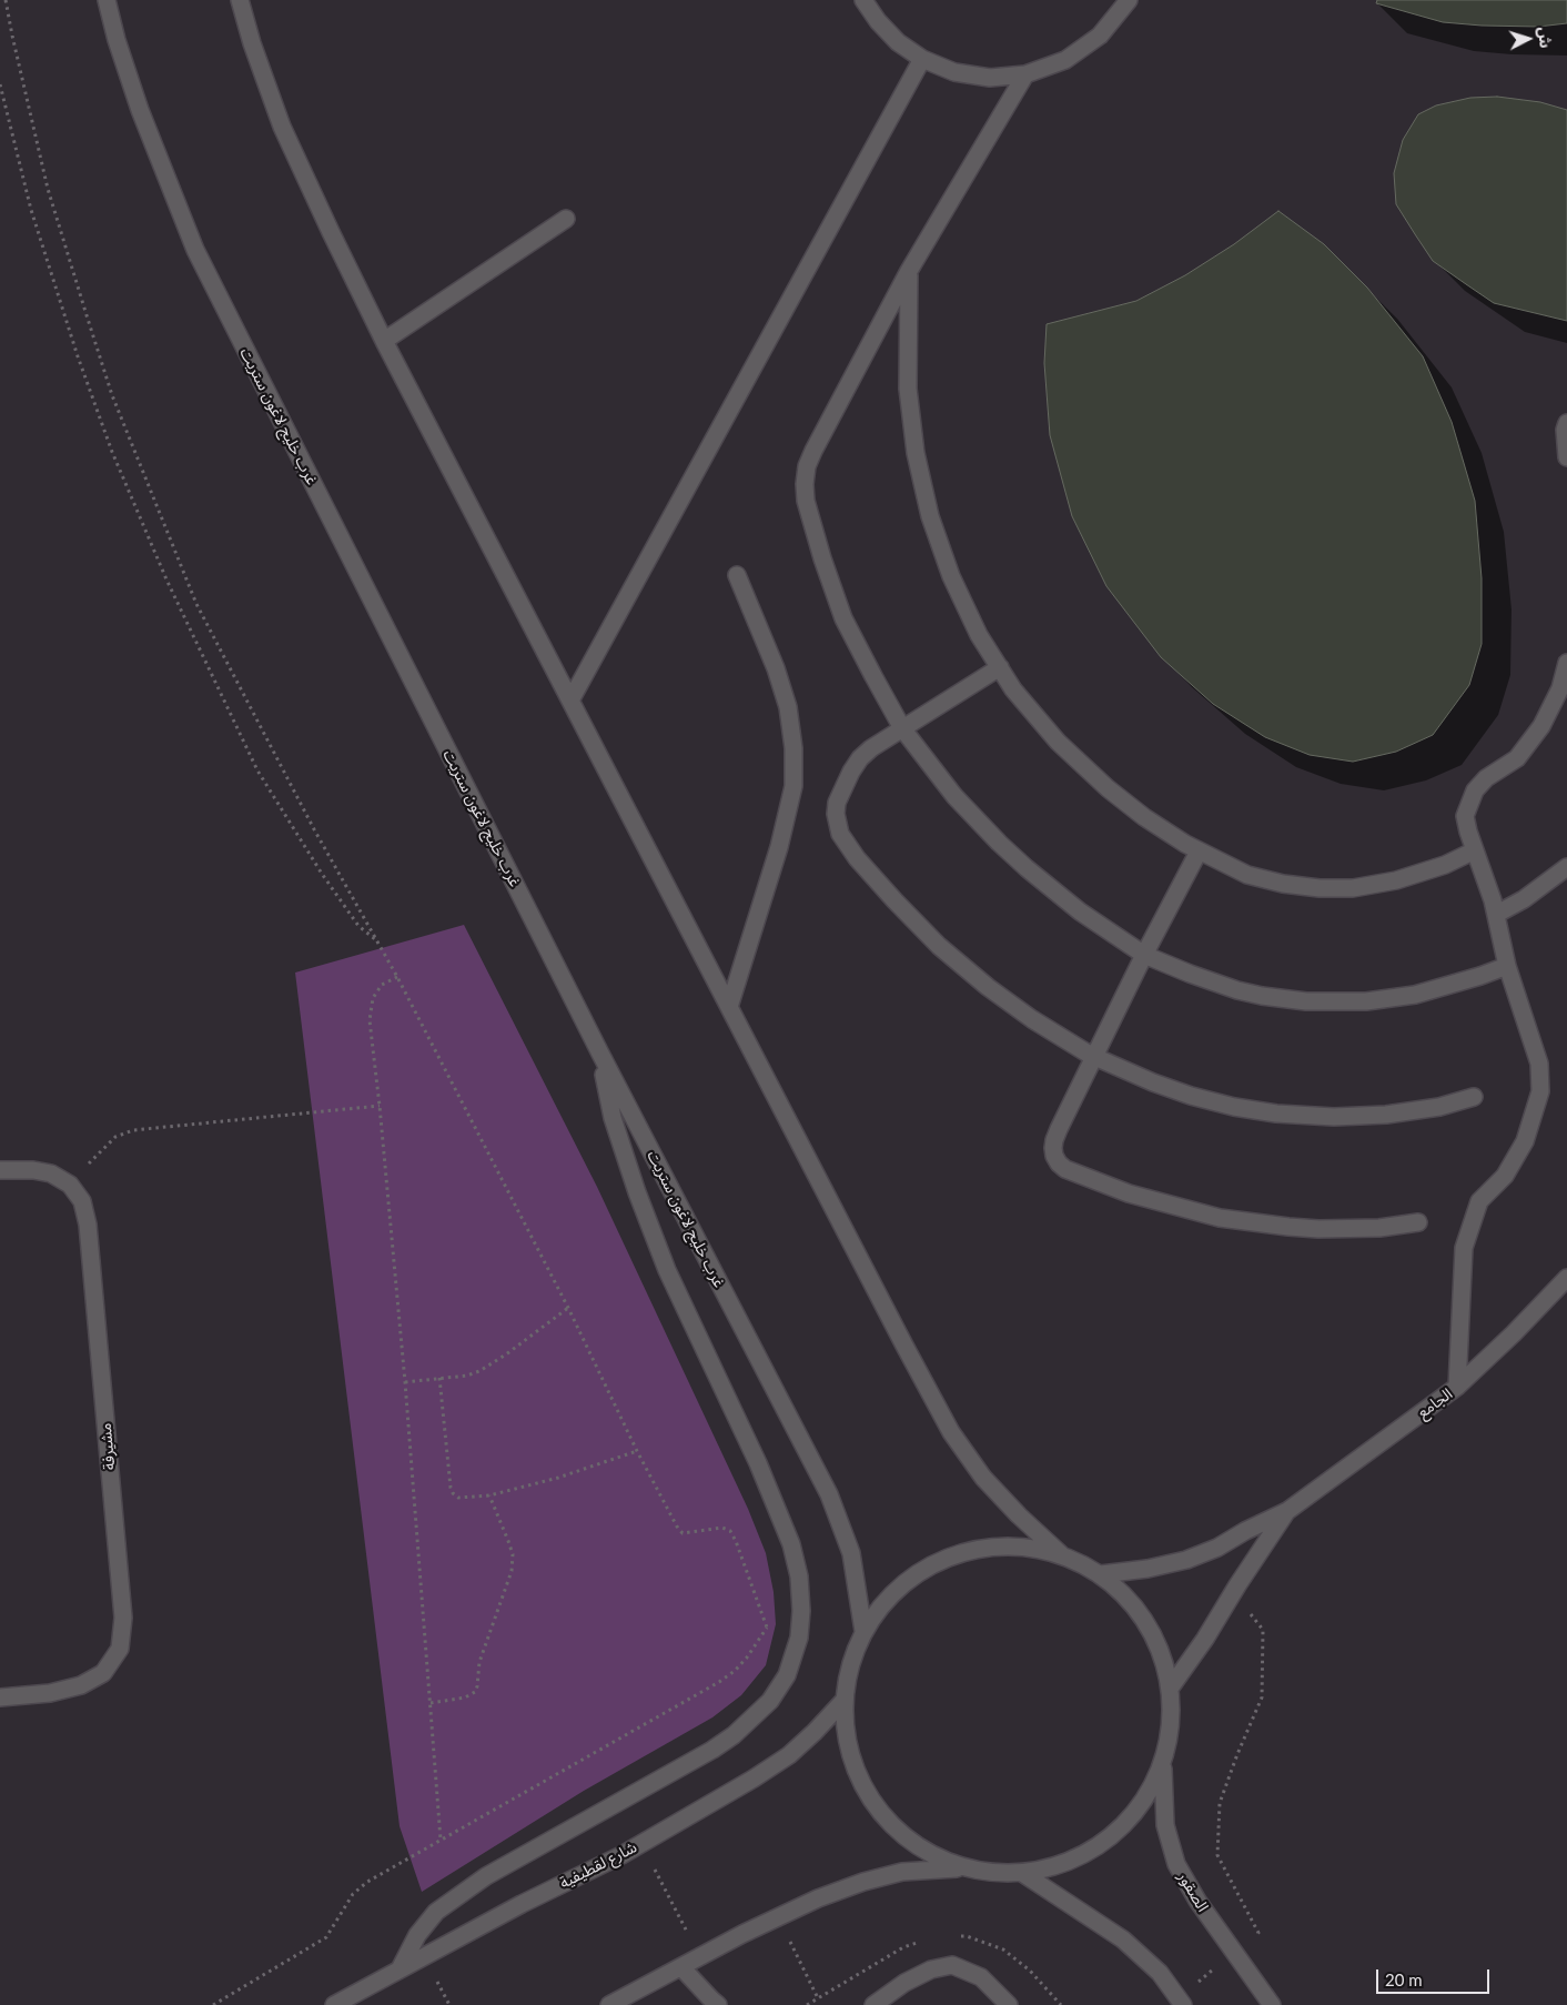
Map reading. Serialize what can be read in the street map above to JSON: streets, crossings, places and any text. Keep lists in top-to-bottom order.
{
  "streets": {
    "street": [
      "غرب خليج لاغون ستريت",
      "الجامع",
      "مشيرفة",
      "شارع لقطيفية",
      "الصقور"
    ]
  },
  "scale_bar": "20 m",
  "north": "right"
}
